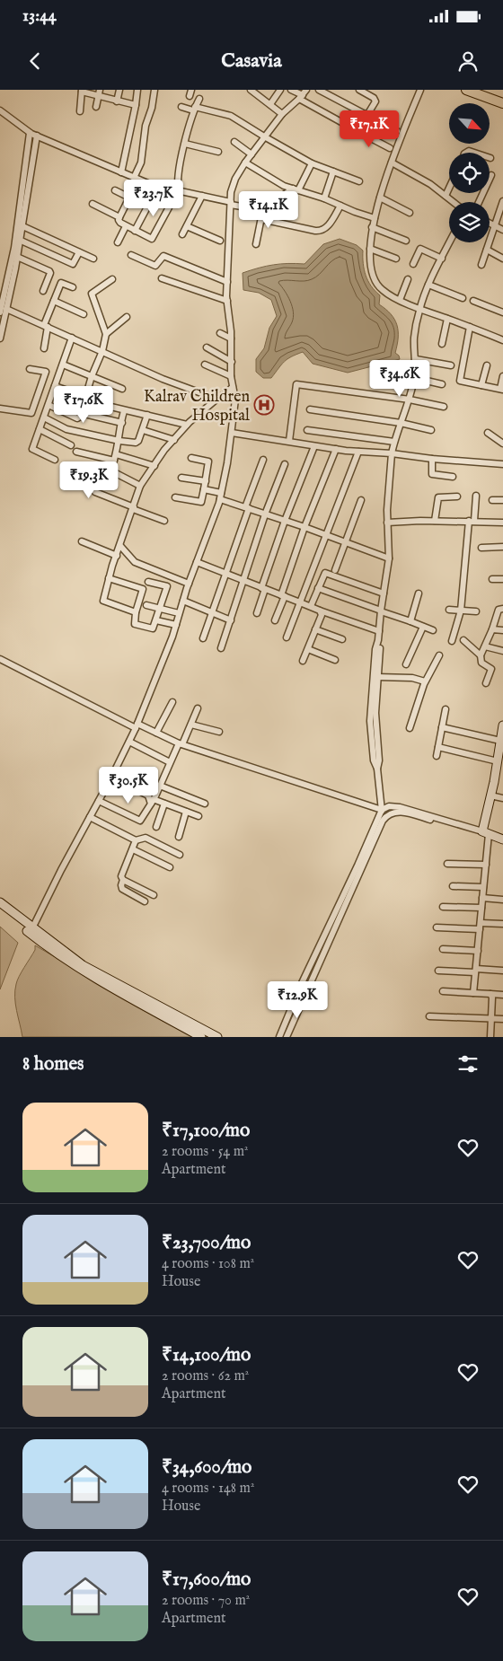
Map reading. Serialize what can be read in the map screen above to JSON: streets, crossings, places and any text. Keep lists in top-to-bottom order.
{
  "places": {
    "hospital": ["Kalrav Children Hospital"]
  },
  "north": "bottom right",
  "page": {
    "status": "13:44",
    "header": "Casavia",
    "price": [
      "₹17.1K",
      "₹23.7K",
      "₹14.1K",
      "₹34.6K",
      "₹17.6K",
      "₹19.3K",
      "₹30.5K",
      "₹12.9K"
    ],
    "heading": "8 homes",
    "list": [
      {
        "name": "₹17,100/mo",
        "note": "2 rooms · 54 m² · Apartment"
      },
      {
        "name": "₹23,700/mo",
        "note": "4 rooms · 108 m² · House"
      },
      {
        "name": "₹14,100/mo",
        "note": "2 rooms · 62 m² · Apartment"
      },
      {
        "name": "₹34,600/mo",
        "note": "4 rooms · 148 m² · House"
      },
      {
        "name": "₹17,600/mo",
        "note": "2 rooms · 70 m² · Apartment"
      }
    ]
  }
}
